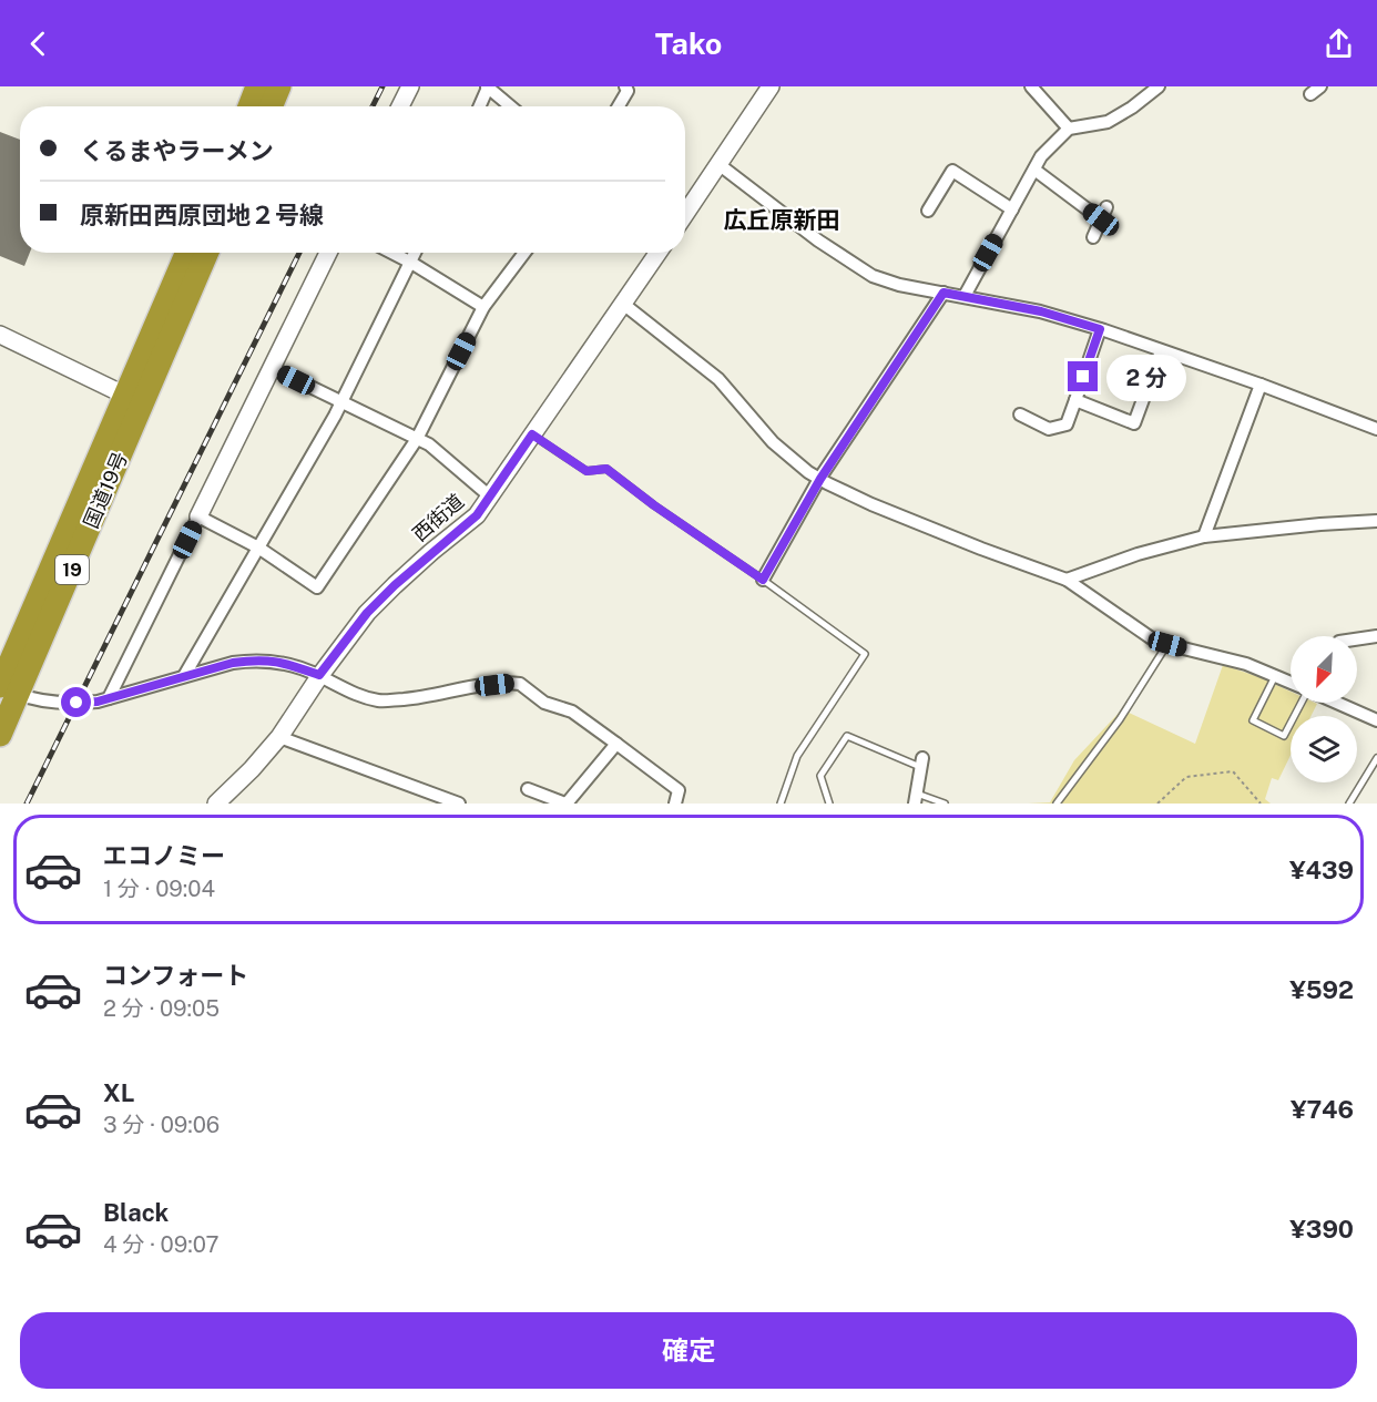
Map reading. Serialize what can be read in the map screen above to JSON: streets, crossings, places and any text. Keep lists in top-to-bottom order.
{
  "streets": {
    "highway": ["国道19号", "19"],
    "main road": ["西街道"]
  },
  "districts": ["広丘原新田"],
  "north": "bottom left",
  "page": {
    "header": "Tako",
    "banner": ["くるまやラーメン", "原新田西原団地２号線"],
    "bubble": "2 分",
    "list": [
      {
        "name": "エコノミー",
        "note": "1 分 · 09:04",
        "value": "¥439"
      },
      {
        "name": "コンフォート",
        "note": "2 分 · 09:05",
        "value": "¥592"
      },
      {
        "name": "XL",
        "note": "3 分 · 09:06",
        "value": "¥746"
      },
      {
        "name": "Black",
        "note": "4 分 · 09:07",
        "value": "¥390"
      }
    ],
    "buttons": "確定"
  }
}
